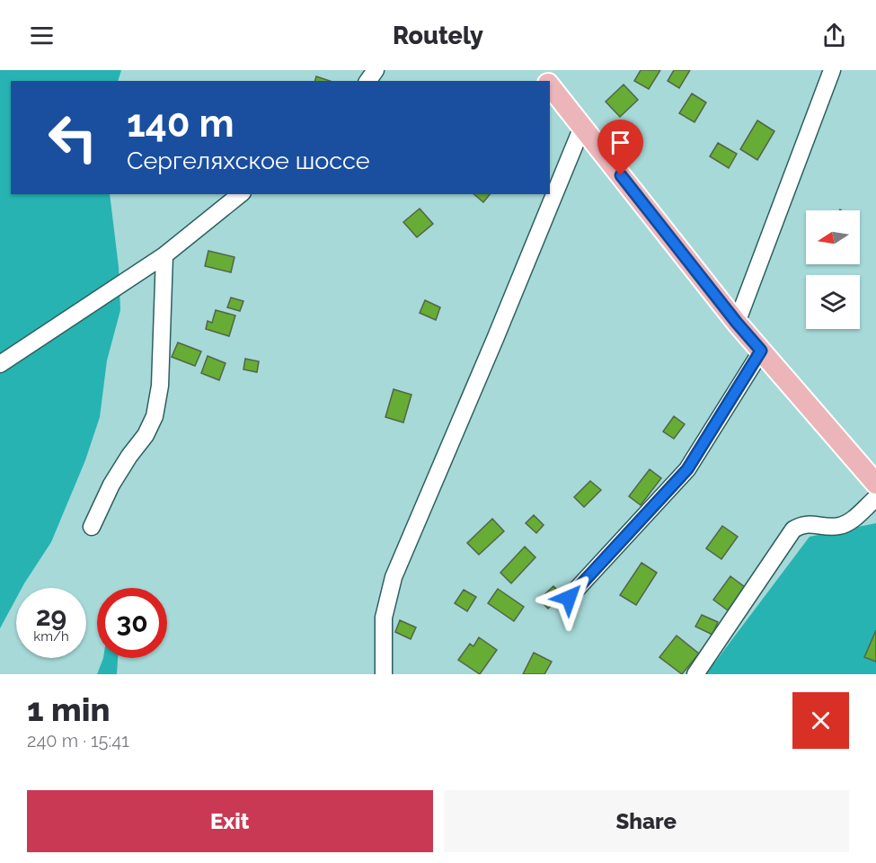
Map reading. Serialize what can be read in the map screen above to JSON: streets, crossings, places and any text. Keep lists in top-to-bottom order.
{
  "north": "left",
  "page": {
    "header": "Routely",
    "turn": ["140 m", "Сергеляхское шоссе"],
    "speed": "29 km/h",
    "limit": "30",
    "heading": ["1 min", "240 m · 15:41"],
    "buttons": ["Exit", "Share"]
  }
}
